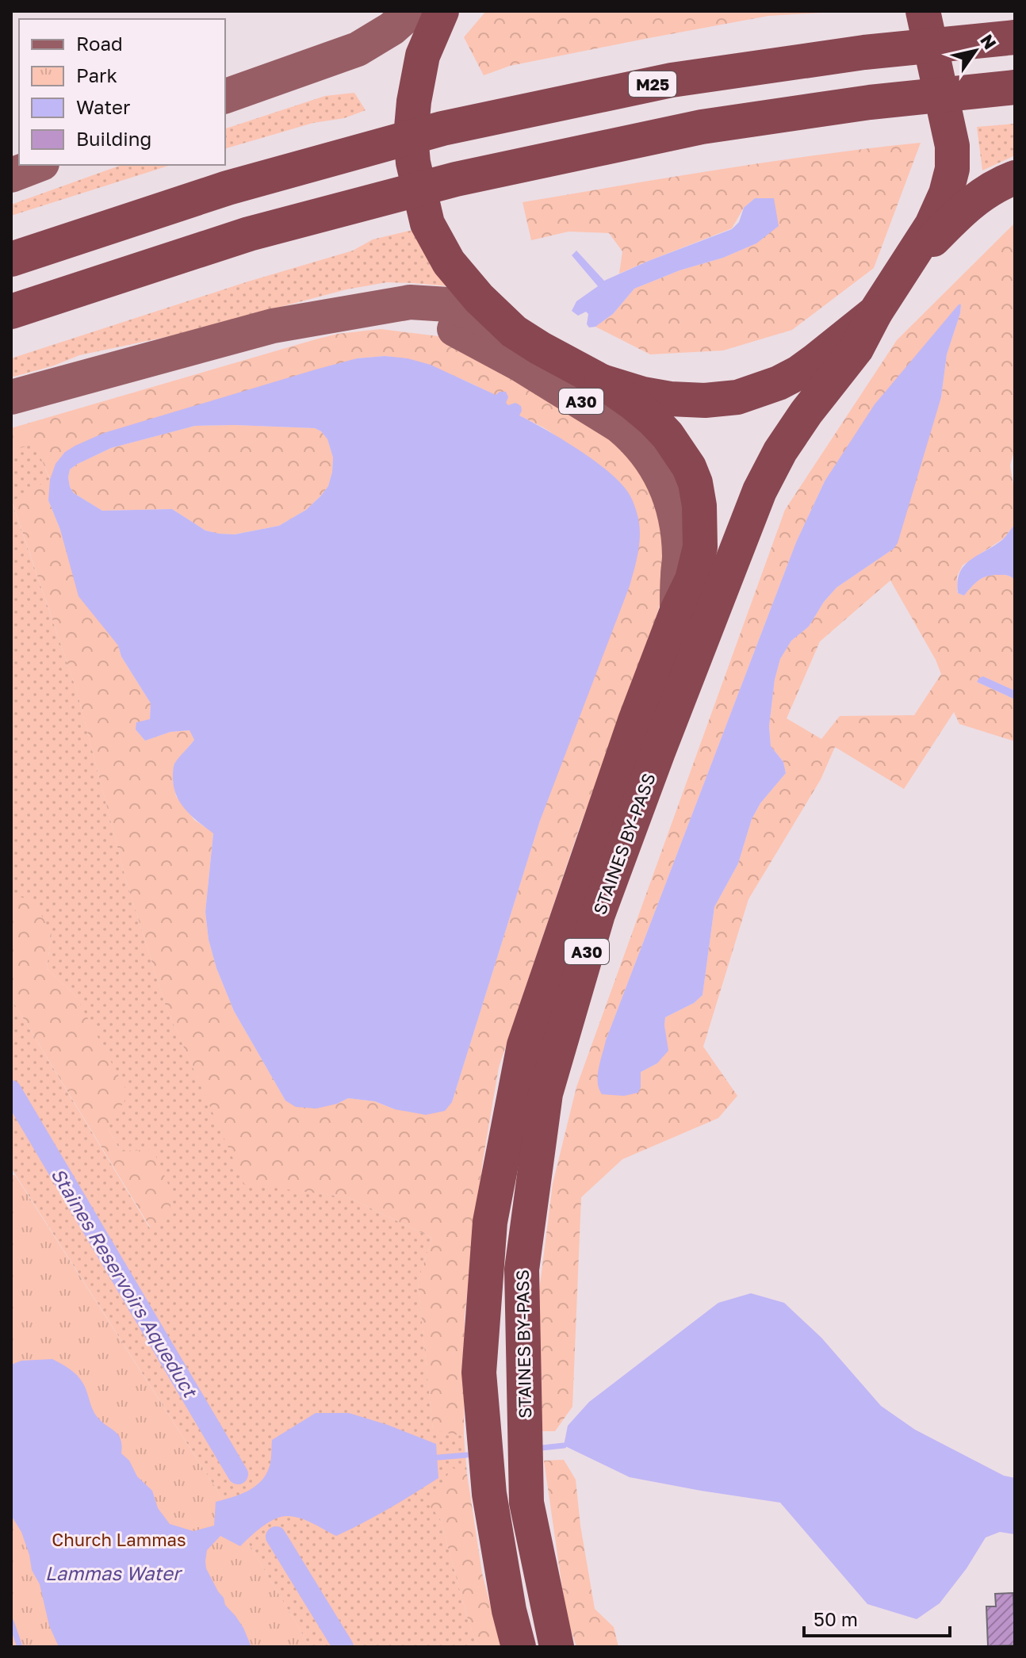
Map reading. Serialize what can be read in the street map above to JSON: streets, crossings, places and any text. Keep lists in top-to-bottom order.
{
  "streets": {
    "highway": ["M25", "A30", "STAINES BY-PASS"]
  },
  "crossings": [
    ["A30", "STAINES BY-PASS"]
  ],
  "water": ["Staines Reservoirs Aqueduct", "Lammas Water"],
  "parks": ["Church Lammas"],
  "legend": [
    "Road",
    "Park",
    "Water",
    "Building"
  ],
  "scale_bar": "50 m",
  "north": "top right"
}
